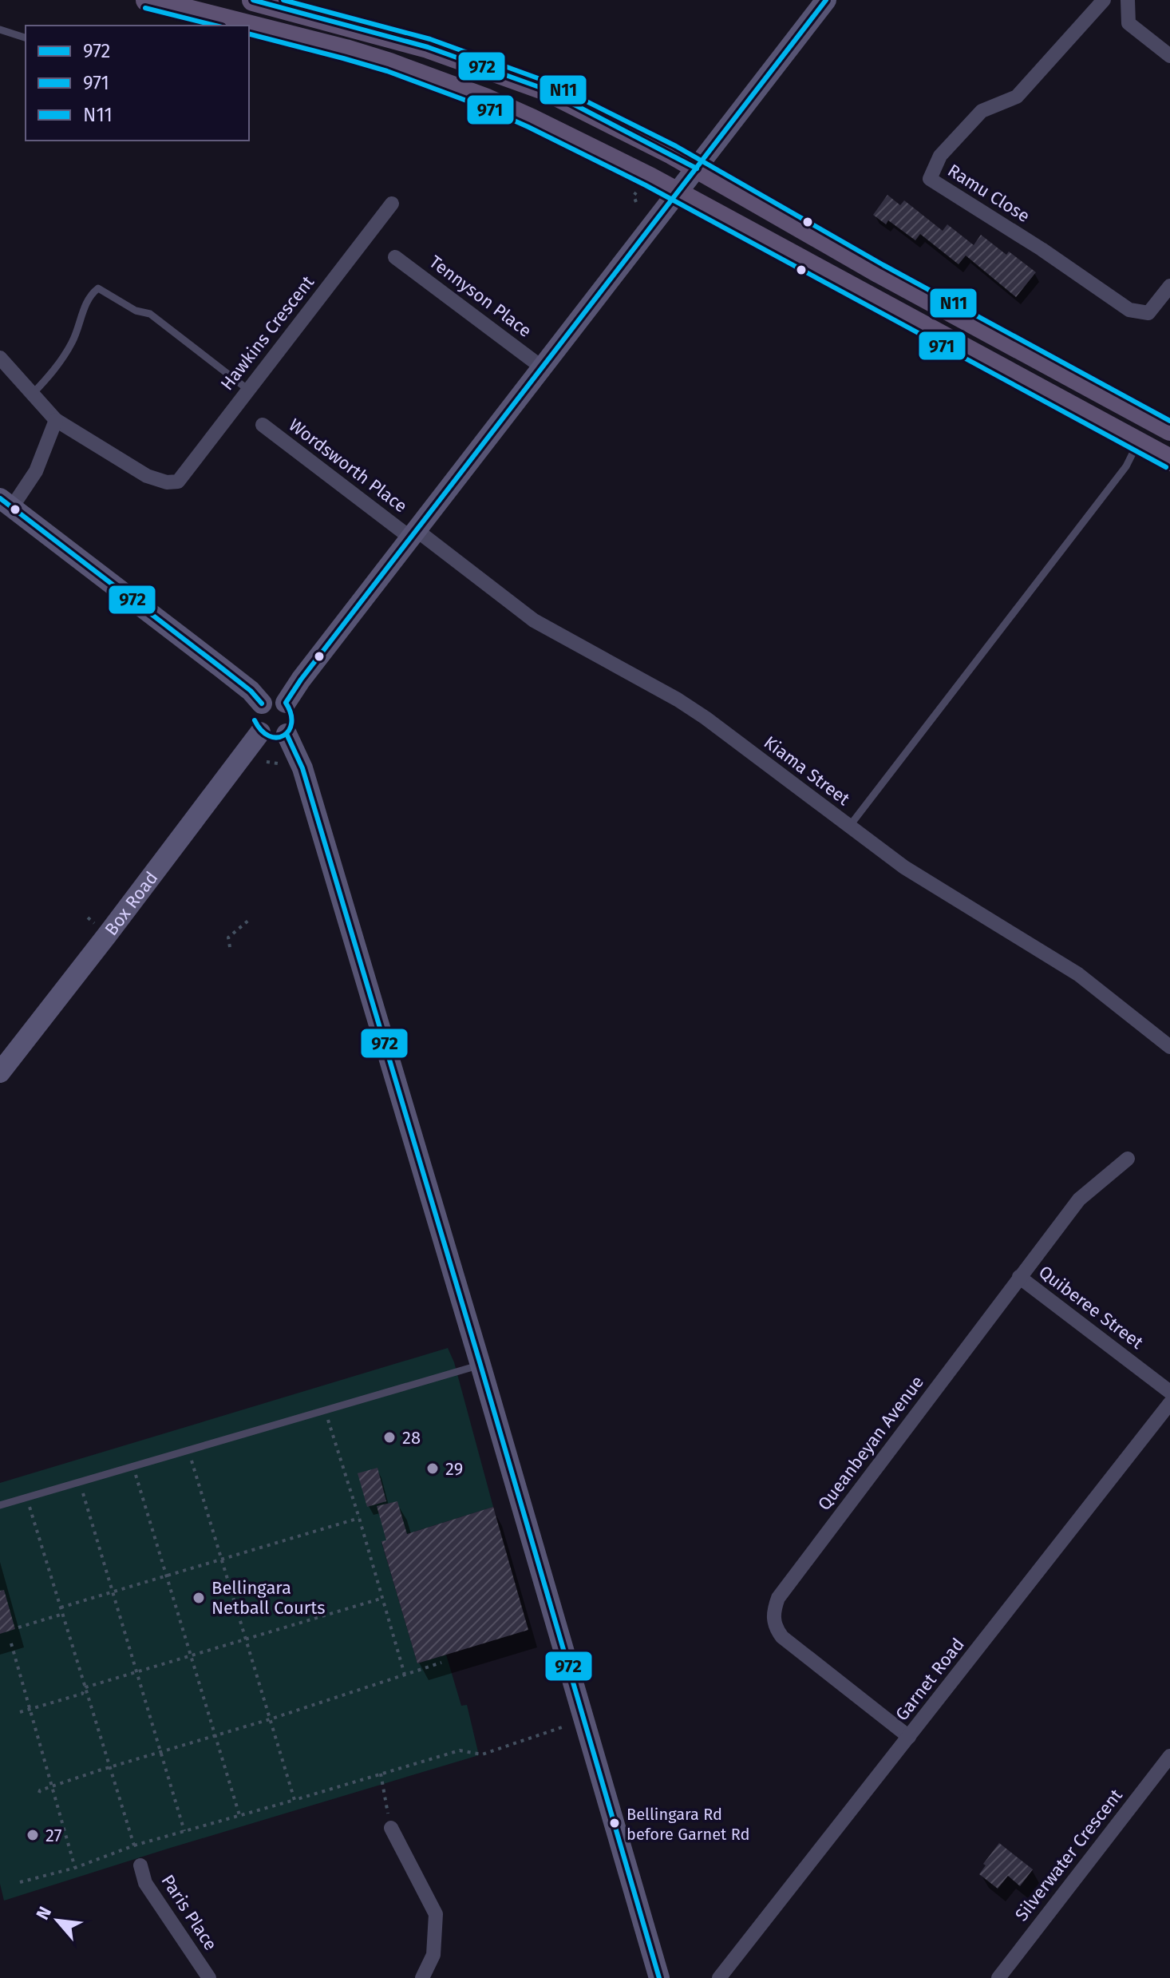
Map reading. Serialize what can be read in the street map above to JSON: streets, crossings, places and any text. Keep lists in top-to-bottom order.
{
  "streets": {
    "street": [
      "Ramu Close",
      "Tennyson Place",
      "Hawkins Crescent",
      "Wordsworth Place",
      "Kiama Street",
      "Box Road",
      "Quiberee Street",
      "Queanbeyan Avenue",
      "Garnet Road",
      "Silverwater Crescent",
      "Paris Place"
    ]
  },
  "crossings": [
    ["Wordsworth Place", "Kiama Street"],
    ["Quiberee Street", "Queanbeyan Avenue"],
    ["Queanbeyan Avenue", "Garnet Road"]
  ],
  "places": [
    "28",
    "29",
    "Bellingara Netball Courts",
    "Bellingara Rd before Garnet Rd",
    "27"
  ],
  "lines": ["transit line 972", "transit line N11", "transit line 971"],
  "legend": ["972", "971", "N11"],
  "north": "top left"
}
